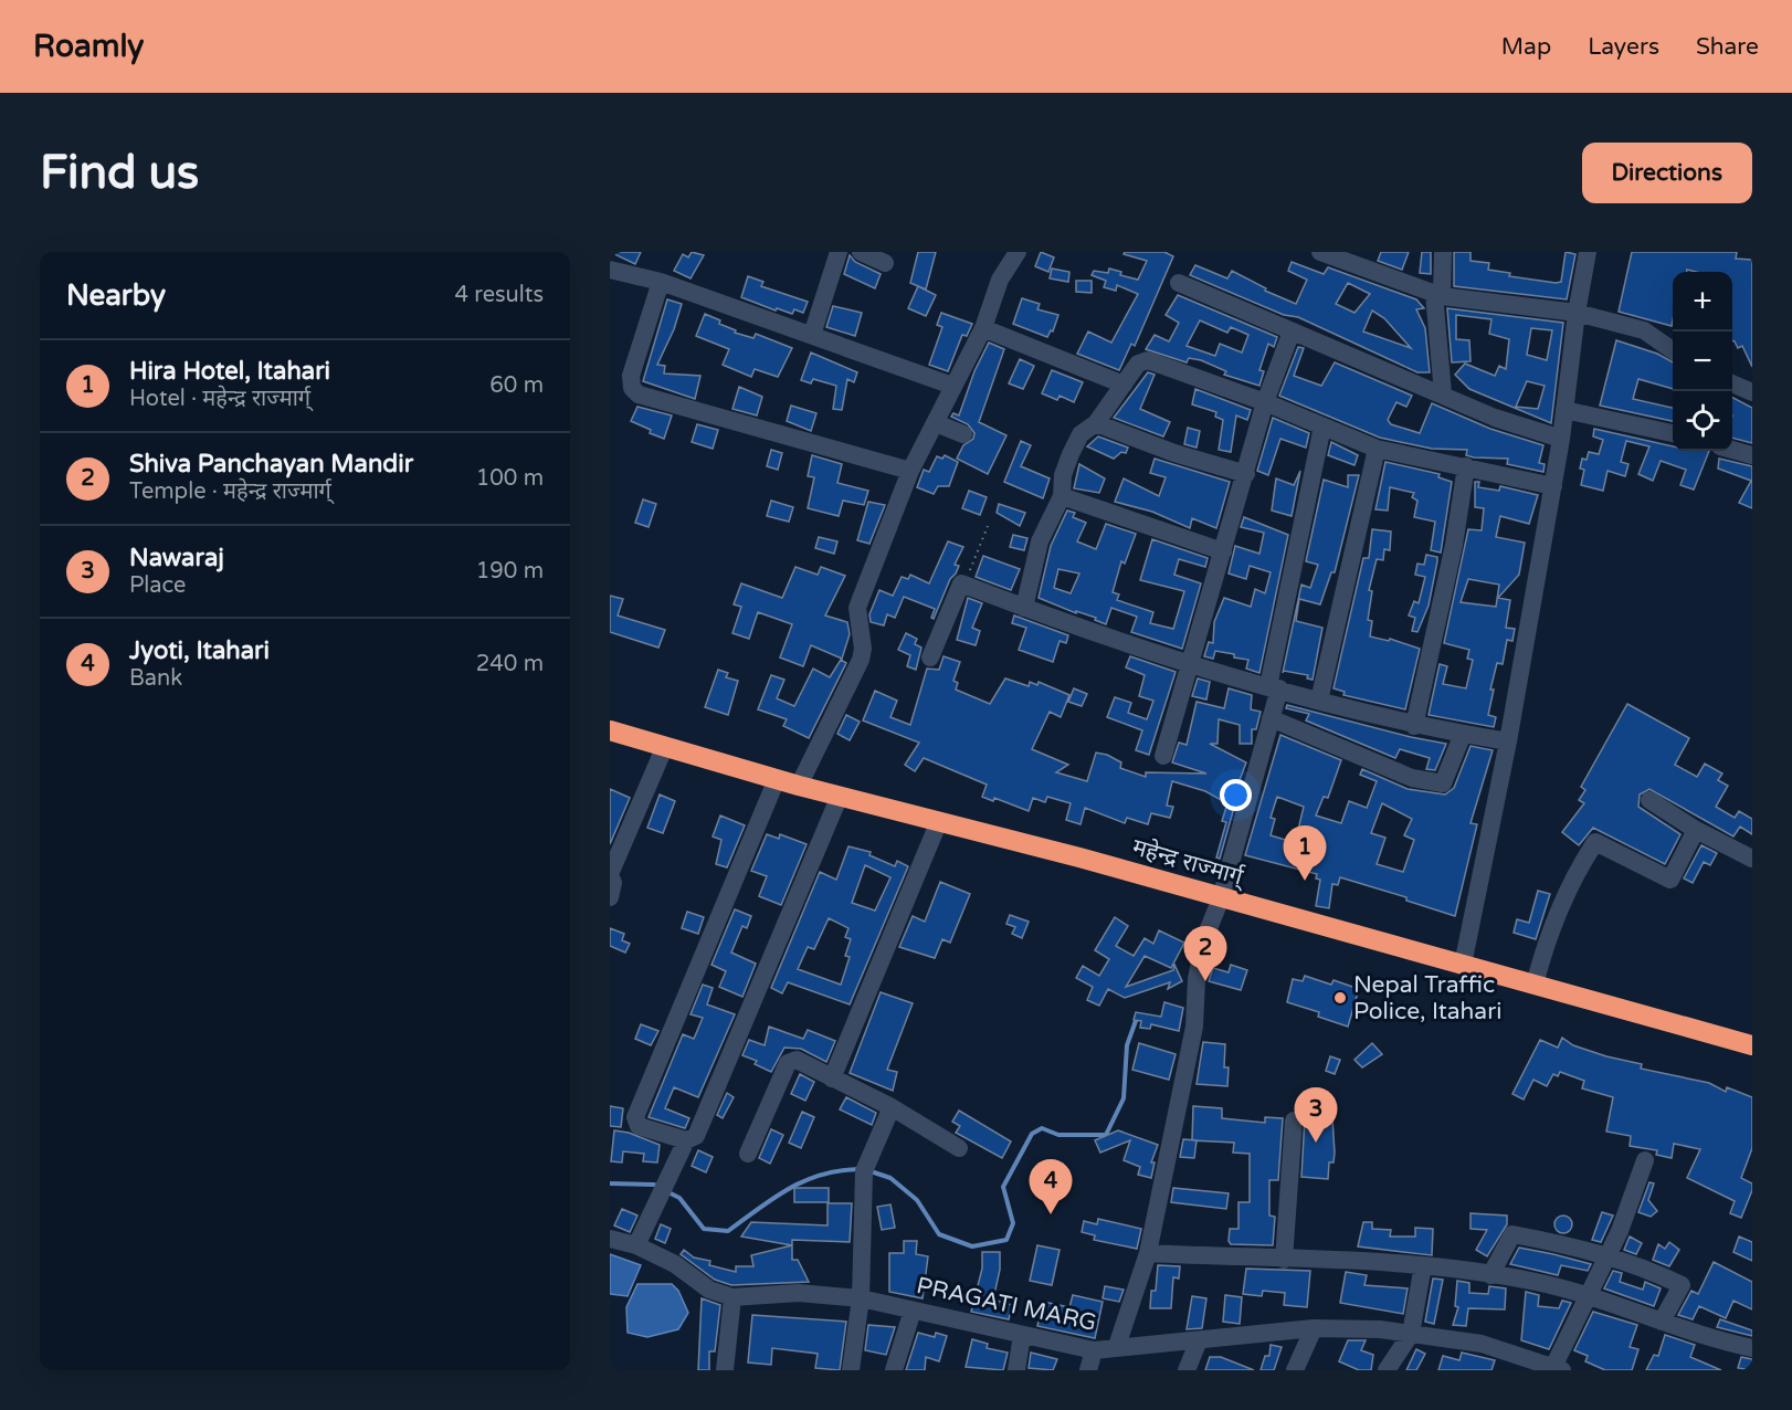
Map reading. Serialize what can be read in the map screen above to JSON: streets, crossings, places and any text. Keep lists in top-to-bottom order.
{
  "streets": {
    "highway": ["महेन्द्र राज्मार्ग्"],
    "street": ["PRAGATI MARG"]
  },
  "places": ["Nepal Traffic Police, Itahari"],
  "page": {
    "header": "Roamly",
    "nav": ["Map", "Layers", "Share"],
    "buttons": "Directions",
    "title": "Find us",
    "heading": ["Nearby", "4 results"],
    "map_buttons": ["+", "−"],
    "list": [
      {
        "mark": "1",
        "name": "Hira Hotel, Itahari",
        "note": "Hotel · महेन्द्र राज्मार्ग्",
        "value": "60 m"
      },
      {
        "mark": "2",
        "name": "Shiva Panchayan Mandir",
        "note": "Temple · महेन्द्र राज्मार्ग्",
        "value": "100 m"
      },
      {
        "mark": "3",
        "name": "Nawaraj",
        "note": "Place",
        "value": "190 m"
      },
      {
        "mark": "4",
        "name": "Jyoti, Itahari",
        "note": "Bank",
        "value": "240 m"
      }
    ],
    "pins": [
      "1",
      "2",
      "3",
      "4"
    ]
  }
}
